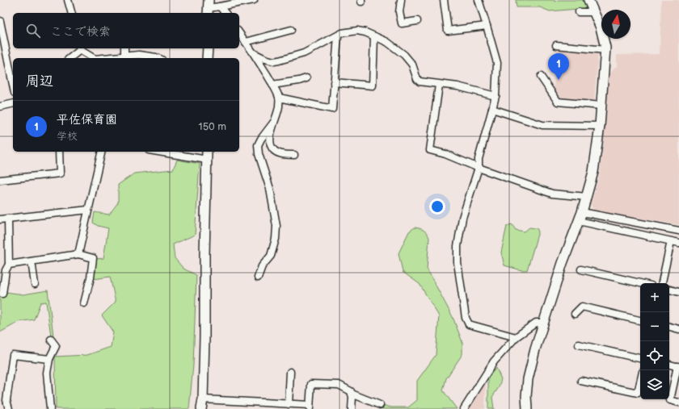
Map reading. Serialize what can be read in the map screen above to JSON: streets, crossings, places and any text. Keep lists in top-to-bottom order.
{
  "north": "top",
  "page": {
    "search": "ここで検索",
    "pins": "1",
    "heading": "周辺",
    "list": [
      {
        "mark": "1",
        "name": "平佐保育園",
        "note": "学校",
        "value": "150 m"
      }
    ],
    "map_buttons": ["+", "−"]
  }
}
